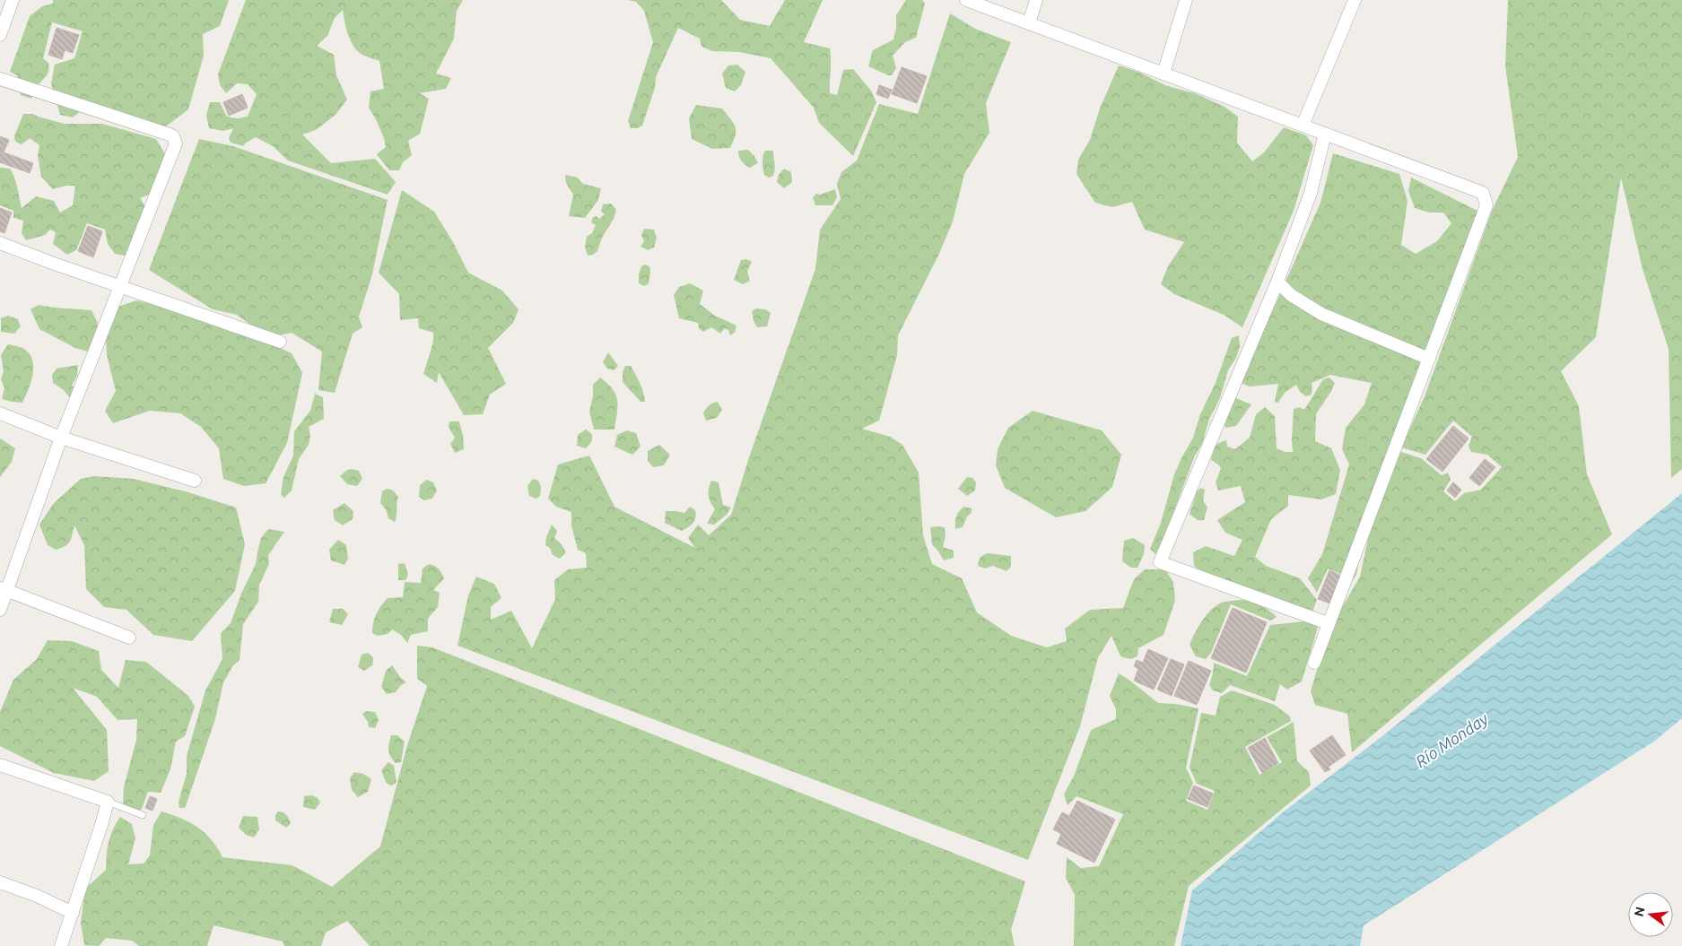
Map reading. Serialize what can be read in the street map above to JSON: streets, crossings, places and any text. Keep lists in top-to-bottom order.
{
  "water": ["Río Monday"],
  "north": "left"
}
